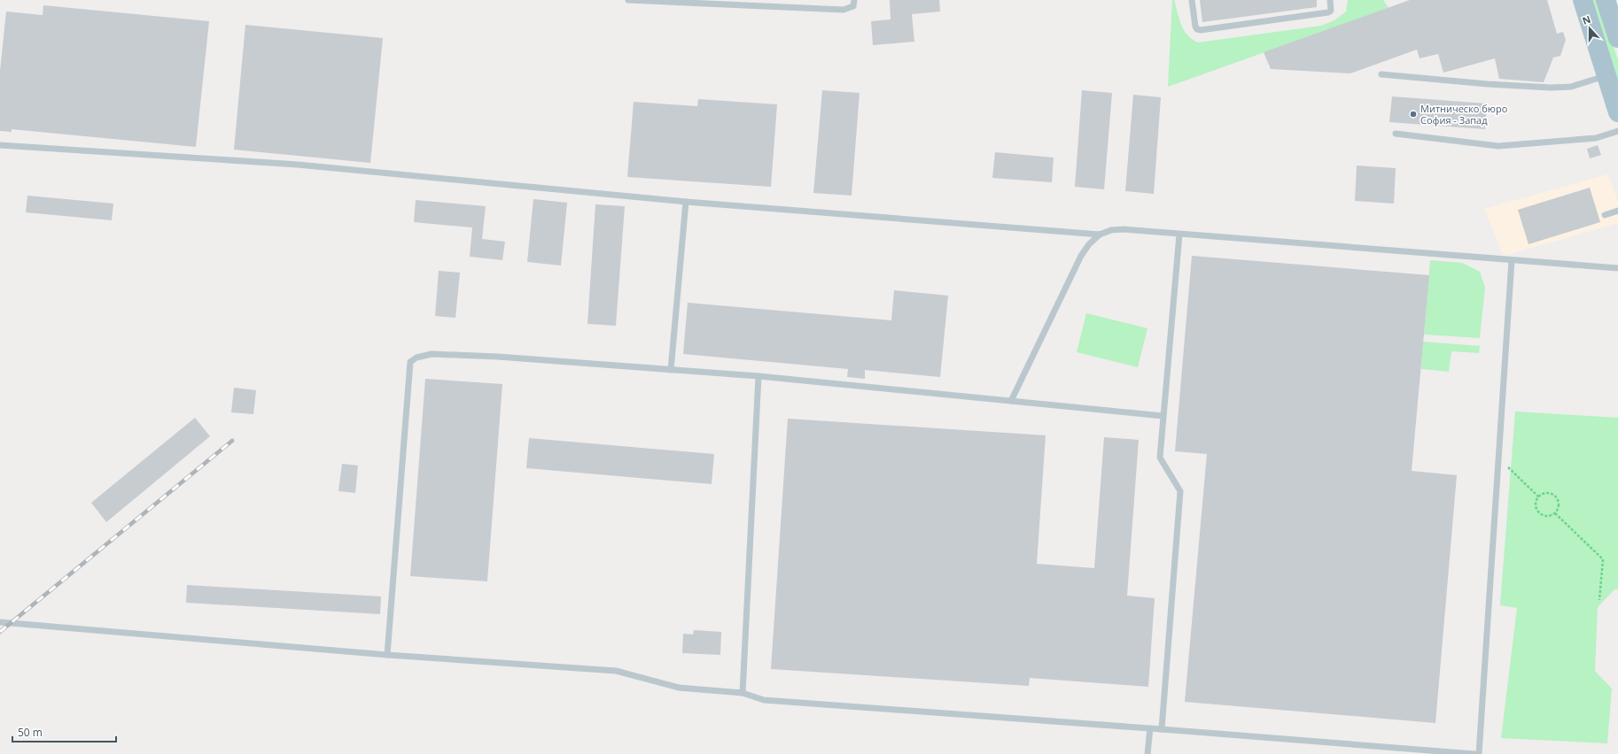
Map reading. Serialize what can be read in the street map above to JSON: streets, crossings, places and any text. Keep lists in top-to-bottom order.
{
  "places": ["Митническо бюро София - Запад"],
  "scale_bar": "50 m",
  "north": "top"
}
